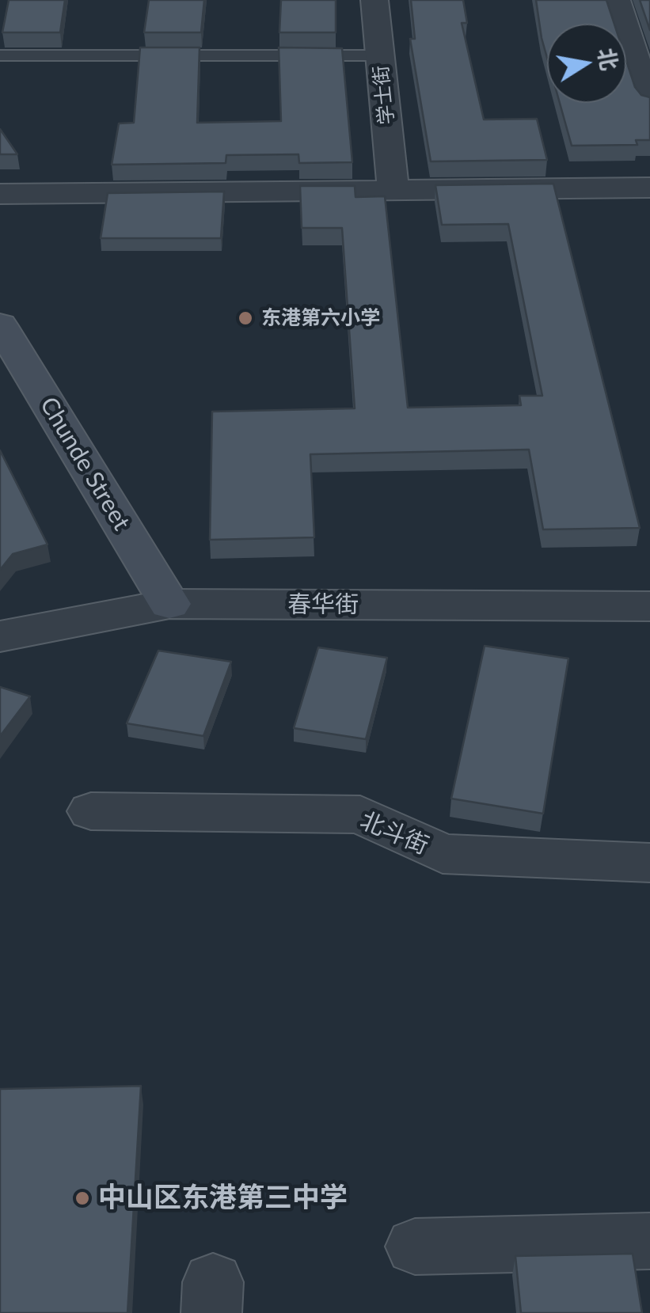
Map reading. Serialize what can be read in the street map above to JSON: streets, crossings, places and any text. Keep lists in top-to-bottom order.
{
  "streets": {
    "street": [
      "学士街",
      "Chunde Street",
      "春华街",
      "北斗街"
    ]
  },
  "crossings": [
    ["Chunde Street", "春华街"]
  ],
  "places": ["东港第六小学", "中山区东港第三中学"],
  "north": "right"
}
